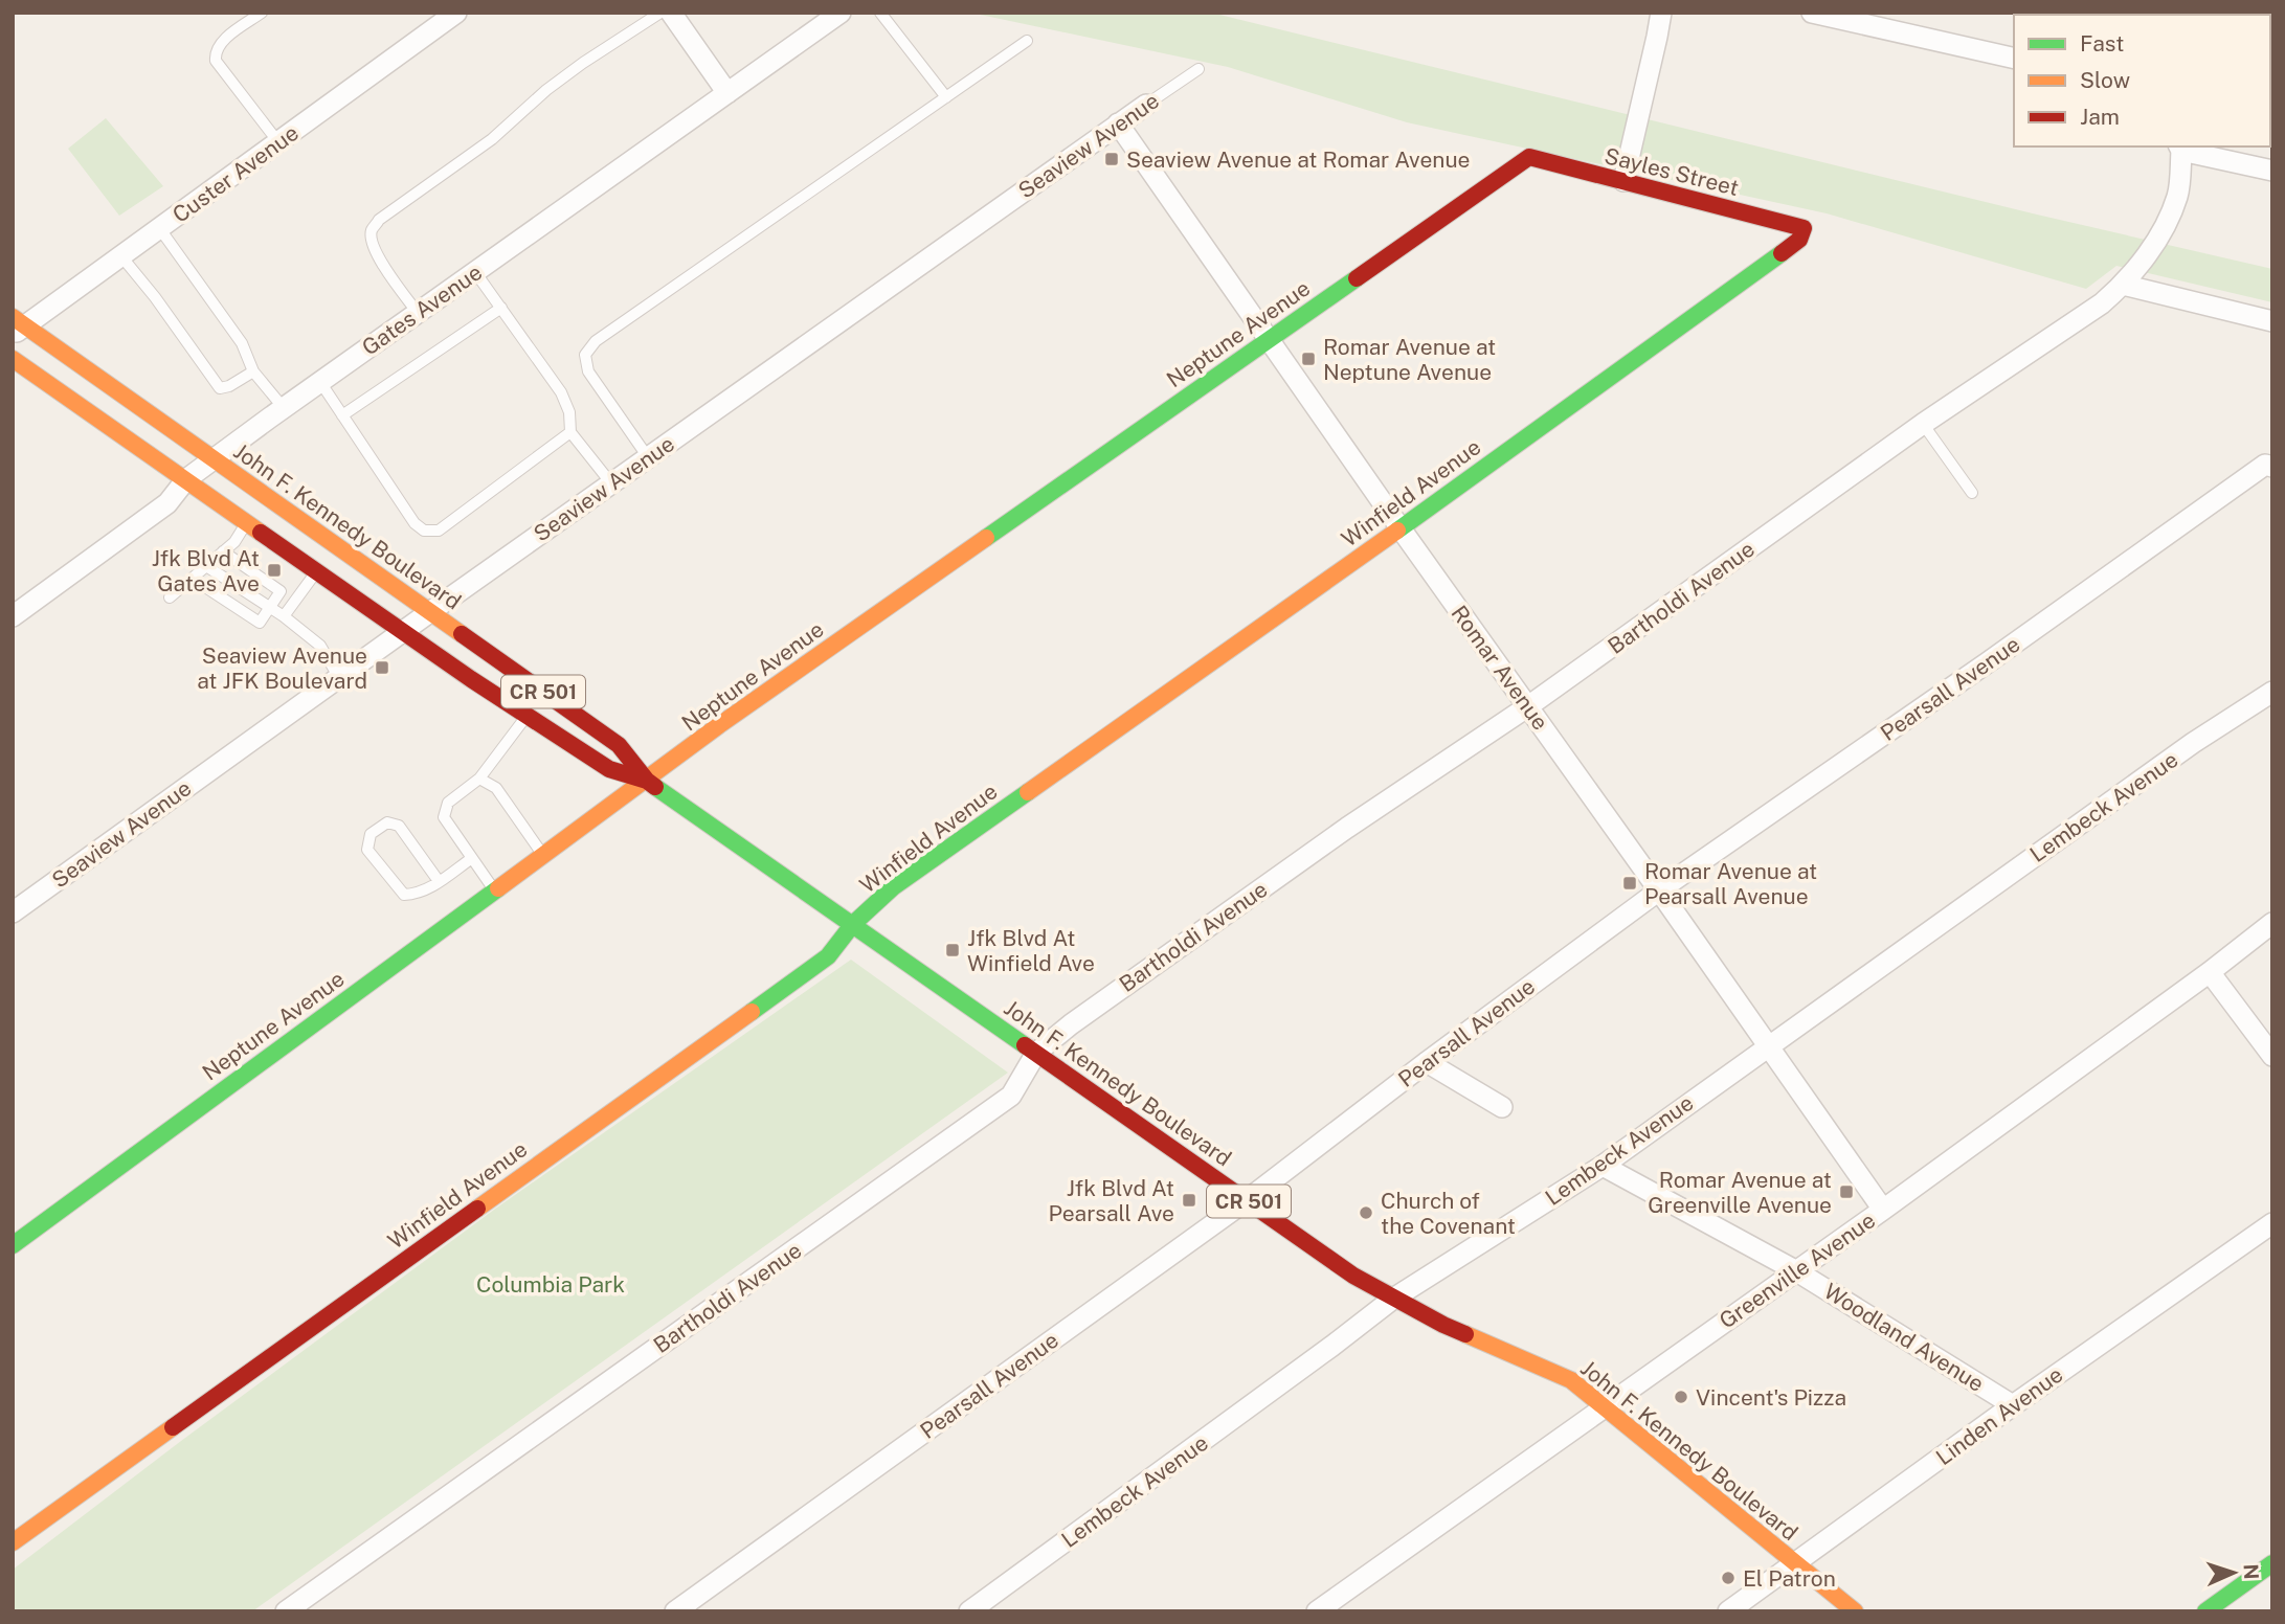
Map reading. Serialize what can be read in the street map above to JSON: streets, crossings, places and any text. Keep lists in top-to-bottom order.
{
  "streets": {
    "street": [
      "Seaview Avenue",
      "Sayles Street",
      "Custer Avenue",
      "Gates Avenue",
      "Neptune Avenue",
      "Winfield Avenue",
      "John F. Kennedy Boulevard",
      "Bartholdi Avenue",
      "Romar Avenue",
      "Pearsall Avenue",
      "CR 501",
      "Lembeck Avenue",
      "Greenville Avenue",
      "Woodland Avenue",
      "Linden Avenue"
    ]
  },
  "crossings": [
    ["Seaview Avenue", "John F. Kennedy Boulevard"],
    ["Seaview Avenue", "Romar Avenue"],
    ["Sayles Street", "Neptune Avenue"],
    ["Sayles Street", "Winfield Avenue"],
    ["Custer Avenue", "John F. Kennedy Boulevard"],
    ["Gates Avenue", "John F. Kennedy Boulevard"],
    ["Neptune Avenue", "John F. Kennedy Boulevard"],
    ["Neptune Avenue", "Romar Avenue"],
    ["Winfield Avenue", "John F. Kennedy Boulevard"],
    ["Winfield Avenue", "Romar Avenue"],
    ["John F. Kennedy Boulevard", "Bartholdi Avenue"],
    ["John F. Kennedy Boulevard", "Pearsall Avenue"],
    ["John F. Kennedy Boulevard", "Lembeck Avenue"],
    ["John F. Kennedy Boulevard", "Greenville Avenue"],
    ["John F. Kennedy Boulevard", "Linden Avenue"],
    ["Bartholdi Avenue", "Romar Avenue"],
    ["Romar Avenue", "Pearsall Avenue"],
    ["Romar Avenue", "Lembeck Avenue"],
    ["Romar Avenue", "Greenville Avenue"],
    ["Lembeck Avenue", "Woodland Avenue"],
    ["Greenville Avenue", "Woodland Avenue"],
    ["Woodland Avenue", "Linden Avenue"]
  ],
  "parks": ["Columbia Park"],
  "places": {
    "transit": [
      "Seaview Avenue at Romar Avenue",
      "Romar Avenue at Neptune Avenue",
      "Jfk Blvd At Gates Ave",
      "Seaview Avenue at JFK Boulevard",
      "Romar Avenue at Pearsall Avenue",
      "Jfk Blvd At Winfield Ave",
      "Romar Avenue at Greenville Avenue",
      "Jfk Blvd At Pearsall Ave"
    ],
    "other": ["Church of the Covenant", "Vincent's Pizza", "El Patron"]
  },
  "legend": ["Fast", "Slow", "Jam"],
  "north": "right"
}
